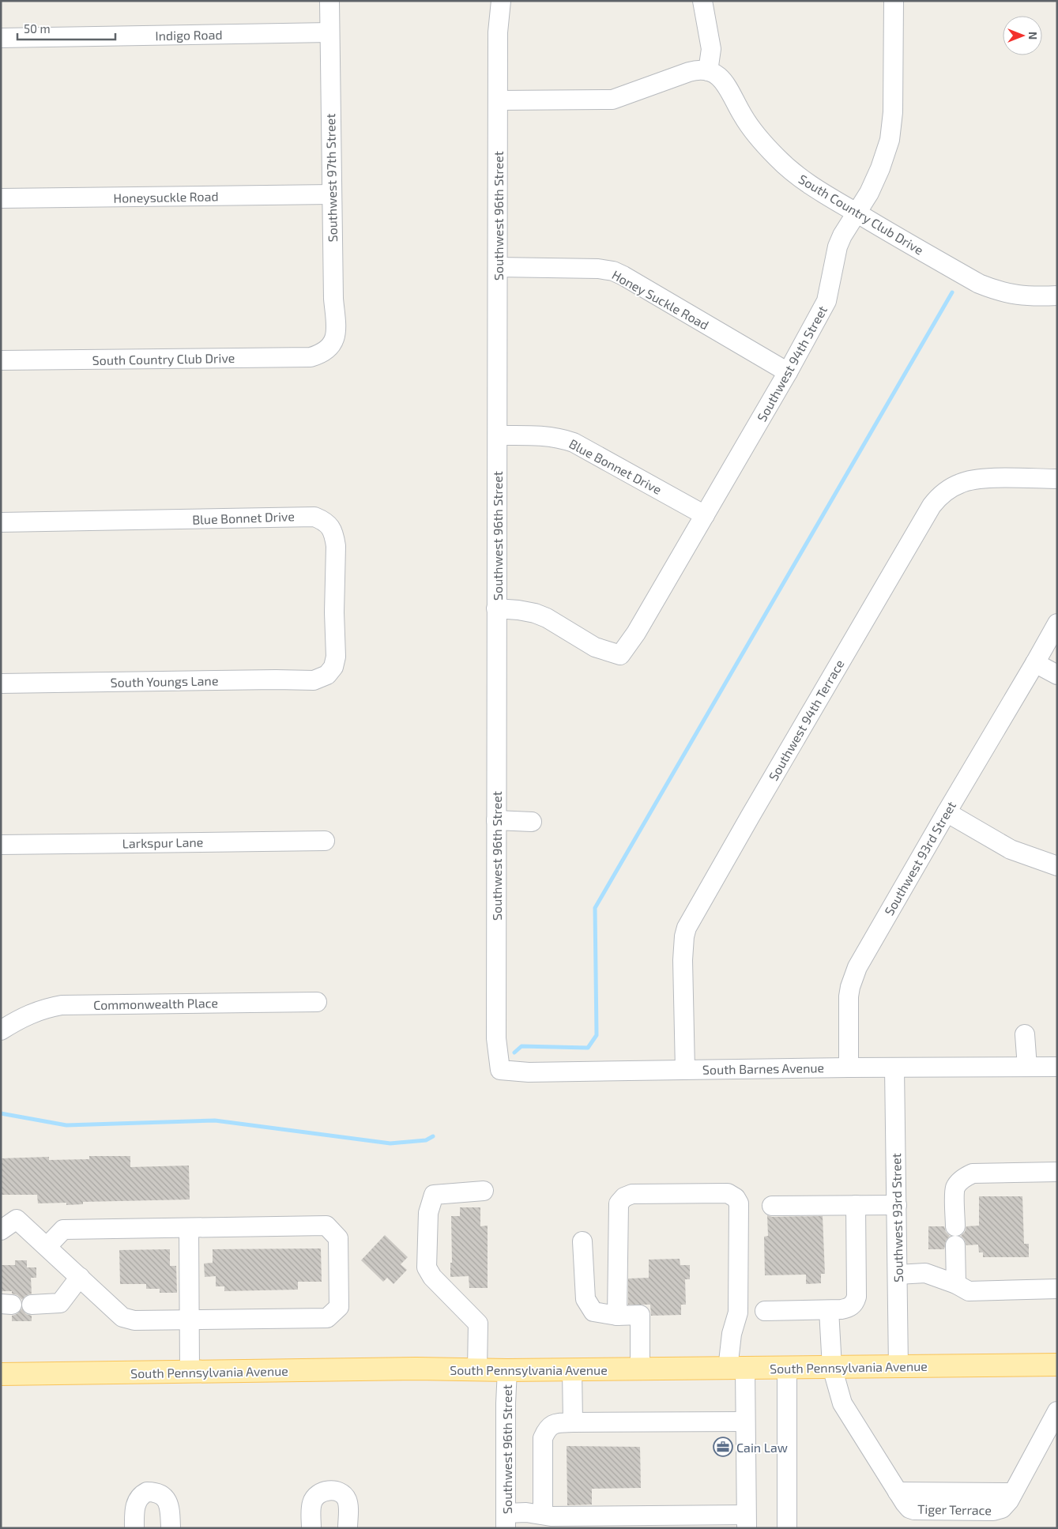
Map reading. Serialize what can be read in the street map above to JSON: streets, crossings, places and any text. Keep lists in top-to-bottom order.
{
  "streets": {
    "main road": ["South Pennsylvania Avenue"],
    "street": [
      "Indigo Road",
      "Southwest 97th Street",
      "Honeysuckle Road",
      "South Country Club Drive",
      "Southwest 96th Street",
      "Honey Suckle Road",
      "Southwest 94th Street",
      "Blue Bonnet Drive",
      "South Youngs Lane",
      "Southwest 94th Terrace",
      "Larkspur Lane",
      "Southwest 93rd Street",
      "Commonwealth Place",
      "South Barnes Avenue",
      "Tiger Terrace"
    ]
  },
  "crossings": [
    ["Indigo Road", "Southwest 97th Street"],
    ["Southwest 97th Street", "Honeysuckle Road"],
    ["Southwest 97th Street", "South Country Club Drive"],
    ["South Country Club Drive", "Southwest 94th Street"],
    ["Southwest 96th Street", "Honey Suckle Road"],
    ["Southwest 96th Street", "Southwest 94th Street"],
    ["Southwest 96th Street", "Blue Bonnet Drive"],
    ["Southwest 96th Street", "South Barnes Avenue"],
    ["Southwest 96th Street", "South Pennsylvania Avenue"],
    ["Honey Suckle Road", "Southwest 94th Street"],
    ["Southwest 94th Street", "Blue Bonnet Drive"],
    ["Blue Bonnet Drive", "South Youngs Lane"],
    ["Southwest 94th Terrace", "South Barnes Avenue"],
    ["Southwest 93rd Street", "South Barnes Avenue"],
    ["Southwest 93rd Street", "South Pennsylvania Avenue"],
    ["South Pennsylvania Avenue", "Tiger Terrace"]
  ],
  "places": {
    "office": ["Cain Law"]
  },
  "scale_bar": "50 m",
  "north": "right"
}
